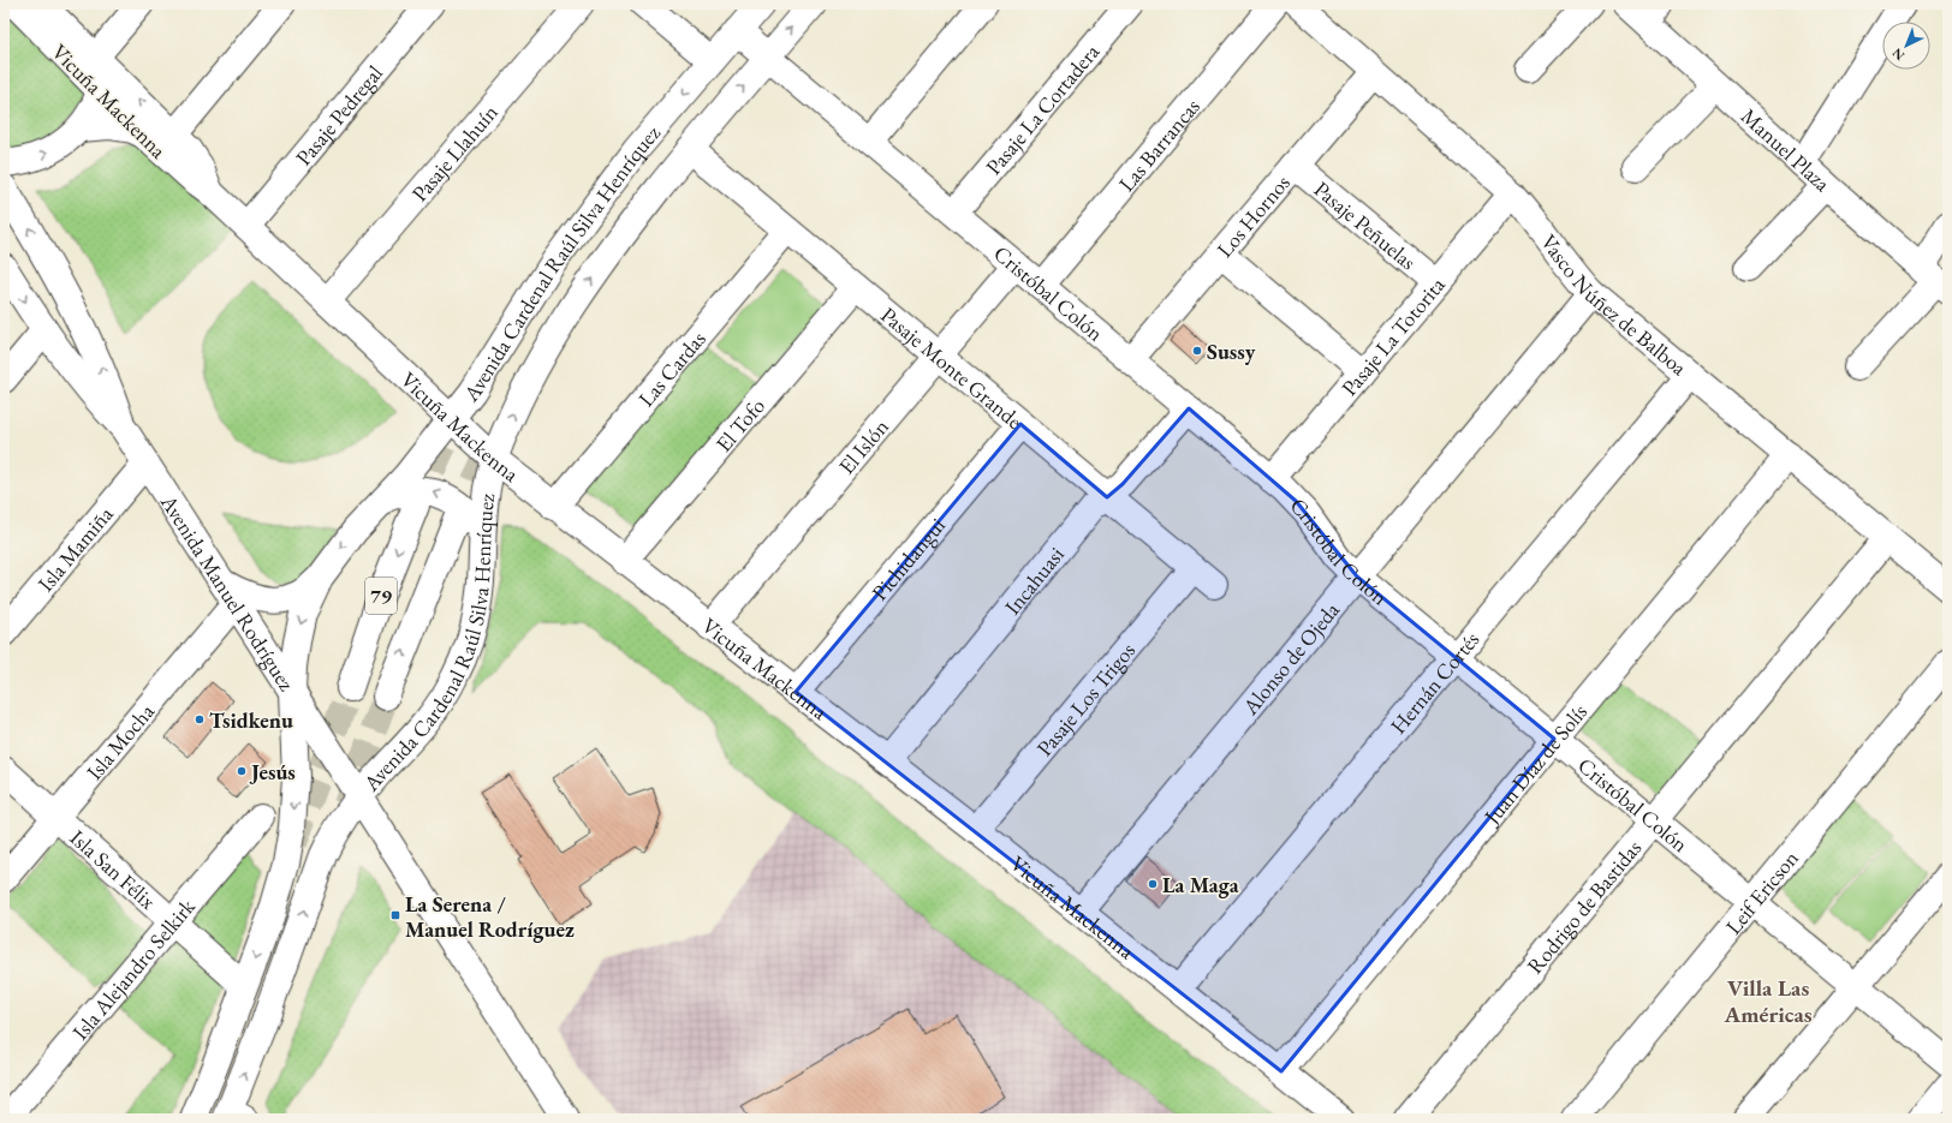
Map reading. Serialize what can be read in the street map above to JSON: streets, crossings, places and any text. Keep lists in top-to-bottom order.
{
  "streets": {
    "main road": [
      "Vicuña Mackenna",
      "Pasaje La Cortadera",
      "Pasaje Pedregal",
      "Las Barrancas",
      "Manuel Plaza",
      "Pasaje Llahuín",
      "Los Hornos",
      "Pasaje Peñuelas",
      "Avenida Cardenal Raúl Silva Henríquez",
      "Cristóbal Colón",
      "Vasco Núñez de Balboa",
      "Pasaje La Totorita",
      "Pasaje Monte Grande",
      "Las Cardas",
      "El Tofo",
      "El Islón",
      "Isla Mamiña",
      "Pichidangui",
      "Incahuasi",
      "Avenida Manuel Rodríguez",
      "79",
      "Alonso de Ojeda",
      "Hernán Cortés",
      "Pasaje Los Trigos",
      "Isla Mocha",
      "Juan Díaz de Solís",
      "Isla San Félix",
      "Leif Ericson",
      "Rodrigo de Bastidas",
      "Isla Alejandro Selkirk"
    ]
  },
  "crossings": [
    ["Vicuña Mackenna", "Pasaje Pedregal"],
    ["Vicuña Mackenna", "Pasaje Llahuín"],
    ["Vicuña Mackenna", "Avenida Cardenal Raúl Silva Henríquez"],
    ["Vicuña Mackenna", "Las Cardas"],
    ["Vicuña Mackenna", "El Tofo"],
    ["Vicuña Mackenna", "El Islón"],
    ["Vicuña Mackenna", "Pichidangui"],
    ["Vicuña Mackenna", "Incahuasi"],
    ["Vicuña Mackenna", "Alonso de Ojeda"],
    ["Vicuña Mackenna", "Hernán Cortés"],
    ["Vicuña Mackenna", "Pasaje Los Trigos"],
    ["Vicuña Mackenna", "Juan Díaz de Solís"],
    ["Pasaje La Cortadera", "Cristóbal Colón"],
    ["Las Barrancas", "Cristóbal Colón"],
    ["Los Hornos", "Pasaje Peñuelas"],
    ["Los Hornos", "Cristóbal Colón"],
    ["Los Hornos", "Vasco Núñez de Balboa"],
    ["Pasaje Peñuelas", "Pasaje La Totorita"],
    ["Avenida Cardenal Raúl Silva Henríquez", "Cristóbal Colón"],
    ["Avenida Cardenal Raúl Silva Henríquez", "Pasaje Monte Grande"],
    ["Avenida Cardenal Raúl Silva Henríquez", "Avenida Manuel Rodríguez"],
    ["Avenida Cardenal Raúl Silva Henríquez", "Isla San Félix"],
    ["Cristóbal Colón", "Pasaje La Totorita"],
    ["Cristóbal Colón", "El Islón"],
    ["Cristóbal Colón", "Incahuasi"],
    ["Cristóbal Colón", "Alonso de Ojeda"],
    ["Cristóbal Colón", "Hernán Cortés"],
    ["Cristóbal Colón", "Juan Díaz de Solís"],
    ["Cristóbal Colón", "Leif Ericson"],
    ["Cristóbal Colón", "Rodrigo de Bastidas"],
    ["Vasco Núñez de Balboa", "Pasaje La Totorita"],
    ["Vasco Núñez de Balboa", "Alonso de Ojeda"],
    ["Vasco Núñez de Balboa", "Hernán Cortés"],
    ["Vasco Núñez de Balboa", "Juan Díaz de Solís"],
    ["Vasco Núñez de Balboa", "Rodrigo de Bastidas"],
    ["Pasaje Monte Grande", "Las Cardas"],
    ["Pasaje Monte Grande", "El Tofo"],
    ["Pasaje Monte Grande", "El Islón"],
    ["Pasaje Monte Grande", "Pichidangui"],
    ["Pasaje Monte Grande", "Incahuasi"],
    ["Pasaje Monte Grande", "Pasaje Los Trigos"],
    ["Isla Mamiña", "Avenida Manuel Rodríguez"],
    ["Avenida Manuel Rodríguez", "Isla Mocha"],
    ["Isla Mocha", "Isla San Félix"],
    ["Isla San Félix", "Isla Alejandro Selkirk"]
  ],
  "districts": ["Villa Las Américas"],
  "places": {
    "other": [
      "Sussy",
      "Tsidkenu",
      "Jesús",
      "La Maga"
    ],
    "transit": ["La Serena / Manuel Rodríguez"]
  },
  "north": "bottom left"
}
